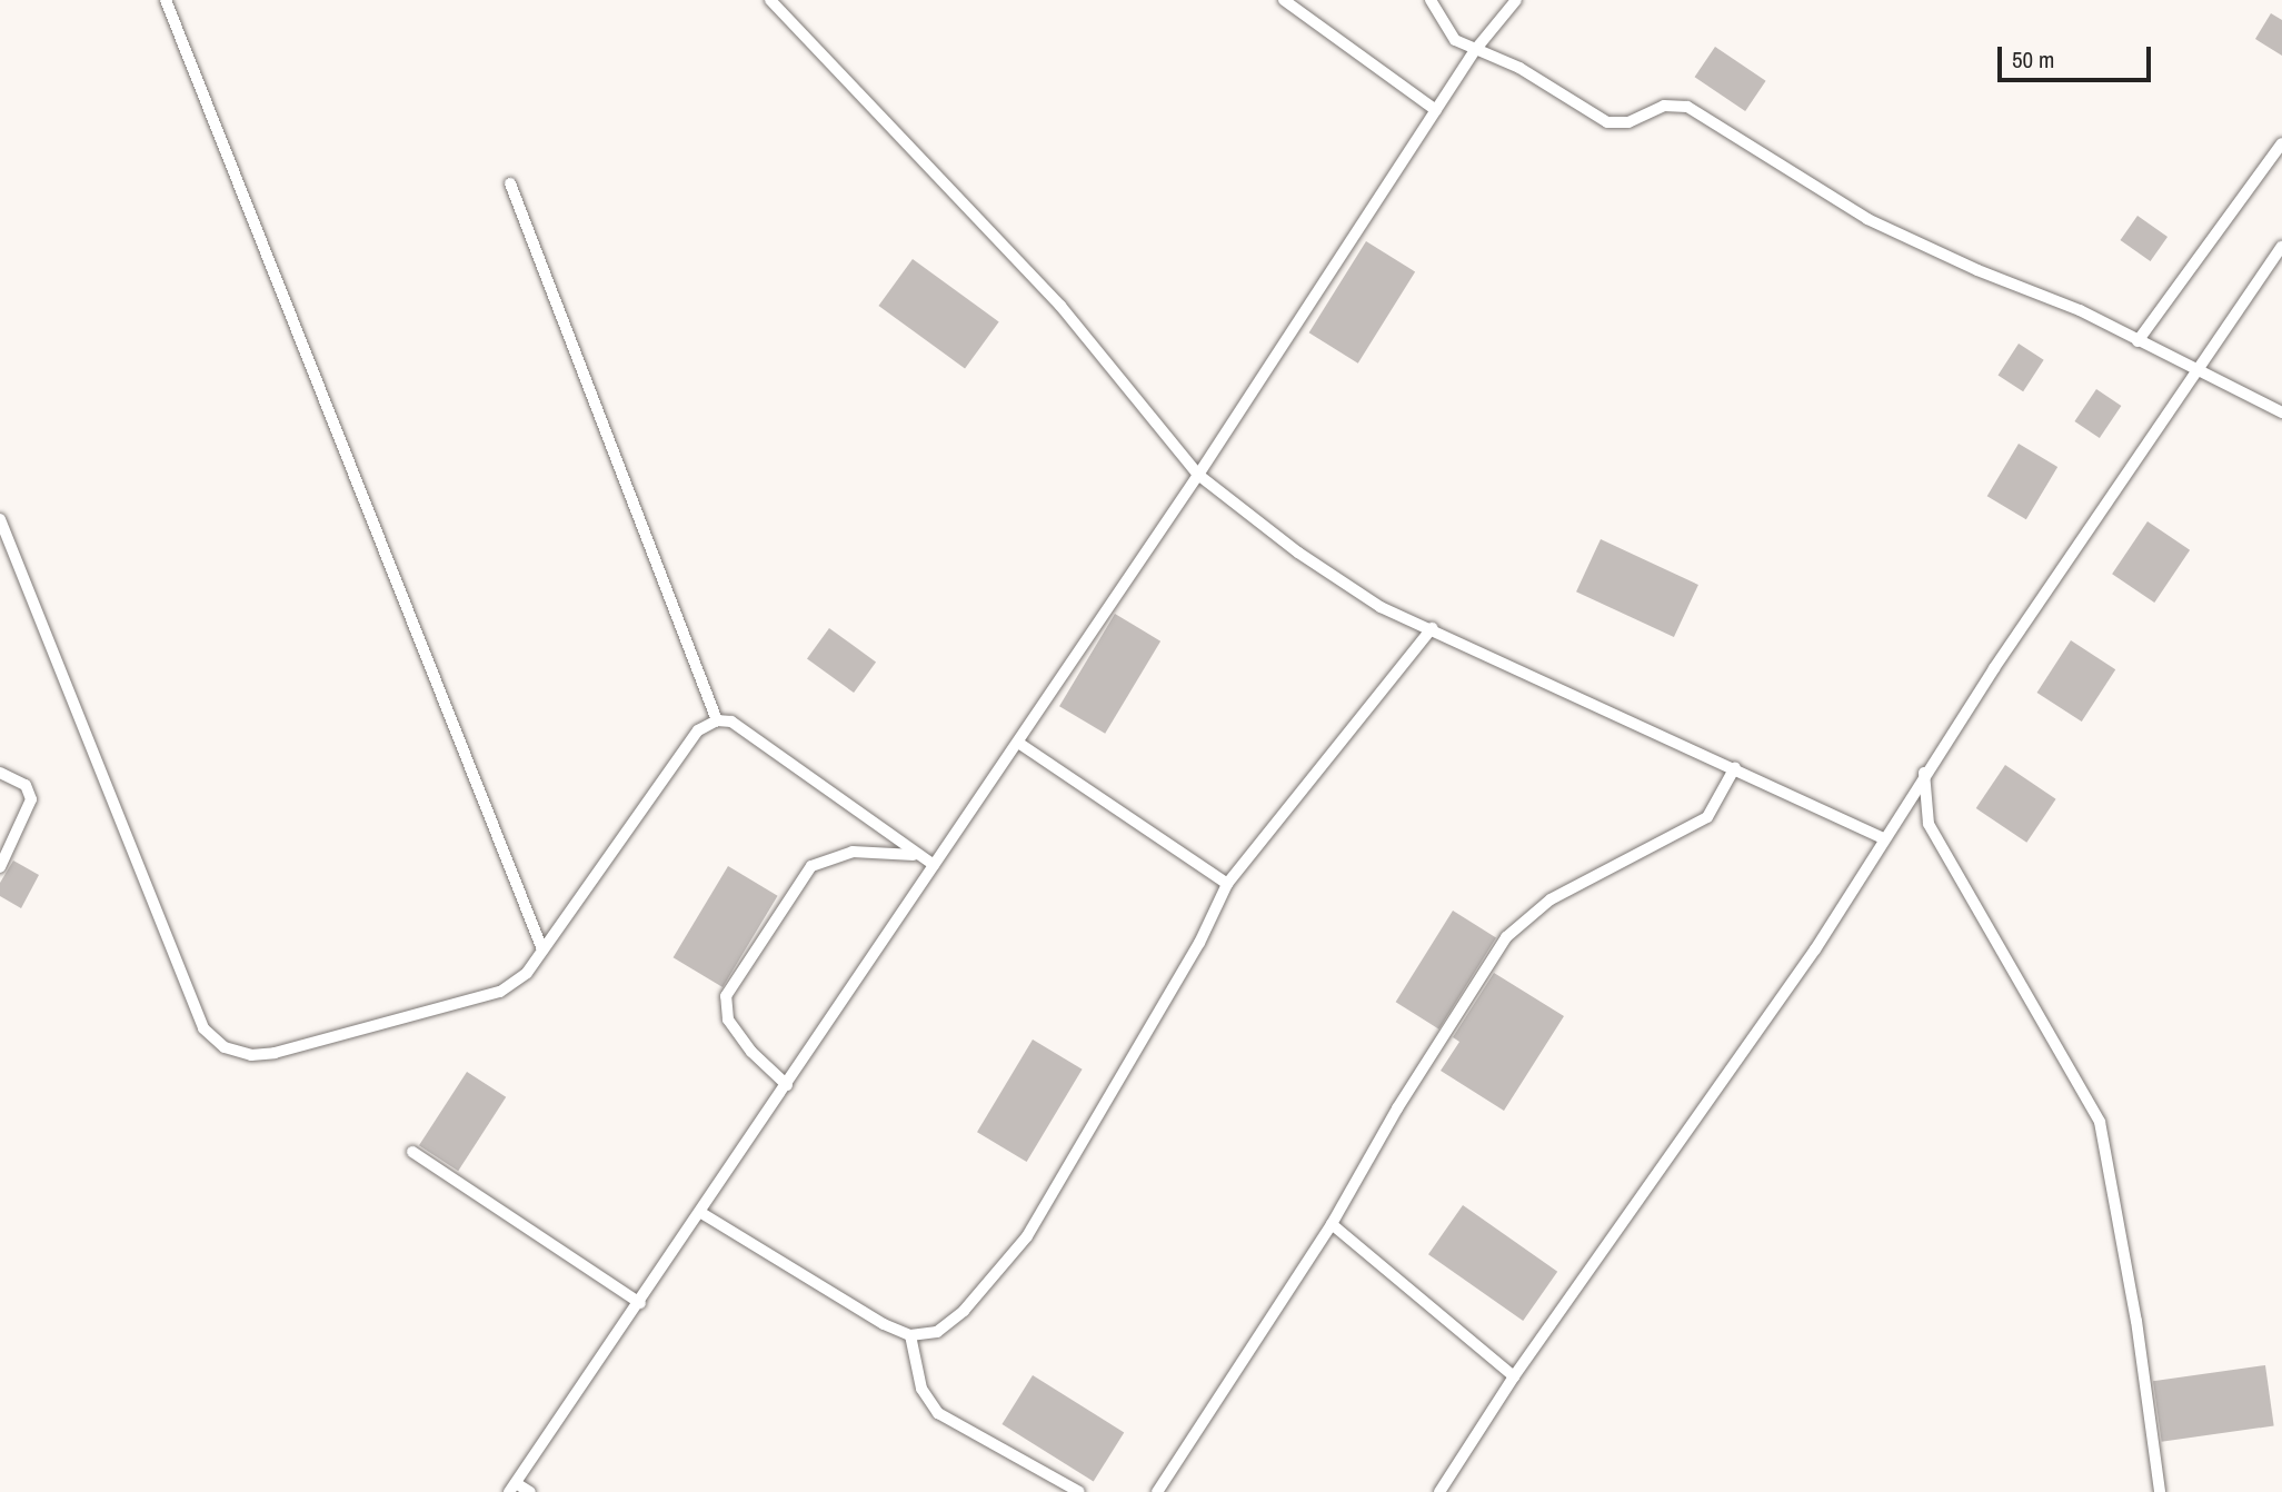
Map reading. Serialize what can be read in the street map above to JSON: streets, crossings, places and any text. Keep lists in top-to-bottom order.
{
  "scale_bar": "50 m"
}
